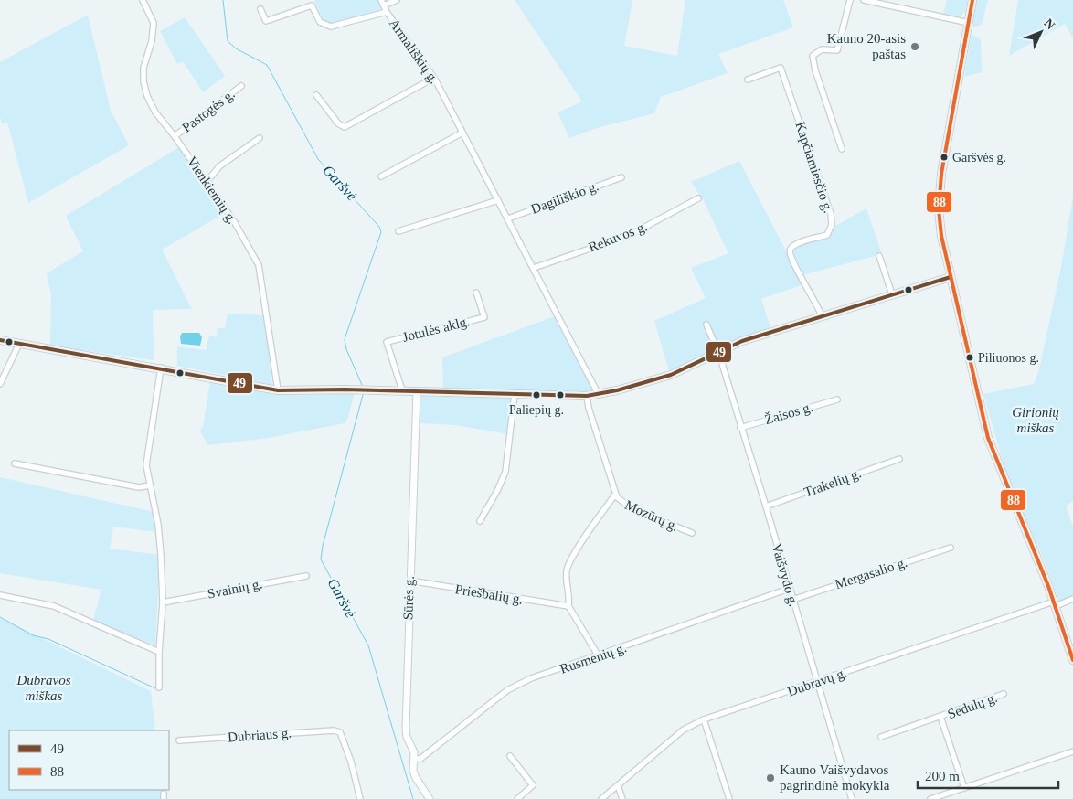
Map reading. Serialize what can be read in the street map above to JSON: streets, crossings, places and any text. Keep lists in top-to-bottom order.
{
  "streets": {
    "street": [
      "Armališkių g.",
      "Pastogės g.",
      "Kapčiamiesčio g.",
      "Vienkiemių g.",
      "Dagiliškio g.",
      "Rekuvos g.",
      "Jotulės aklg.",
      "Žaisos g.",
      "Trakelių g.",
      "Mozūrų g.",
      "Mergasalio g.",
      "Vaišvydo g.",
      "Svainių g.",
      "Priešbalių g.",
      "Sūrės g.",
      "Rusmenių g.",
      "Dubravų g.",
      "Sedulų g.",
      "Dubriaus g."
    ]
  },
  "crossings": [
    ["Armališkių g.", "Dagiliškio g."],
    ["Armališkių g.", "Rekuvos g."],
    ["Pastogės g.", "Vienkiemių g."],
    ["Žaisos g.", "Vaišvydo g."],
    ["Trakelių g.", "Vaišvydo g."],
    ["Mergasalio g.", "Vaišvydo g."],
    ["Vaišvydo g.", "Rusmenių g."],
    ["Vaišvydo g.", "Dubravų g."],
    ["Priešbalių g.", "Sūrės g."],
    ["Sūrės g.", "Rusmenių g."]
  ],
  "water": ["Garšvė"],
  "parks": ["Girionių miškas", "Dubravos miškas"],
  "places": [
    "Kauno 20-asis paštas",
    "Garšvės g.",
    "Piliuonos g.",
    "Paliepių g.",
    "Kauno Vaišvydavos pagrindinė mokykla"
  ],
  "lines": ["transit line 88", "transit line 49"],
  "legend": ["49", "88"],
  "scale_bar": "200 m",
  "north": "top right"
}
